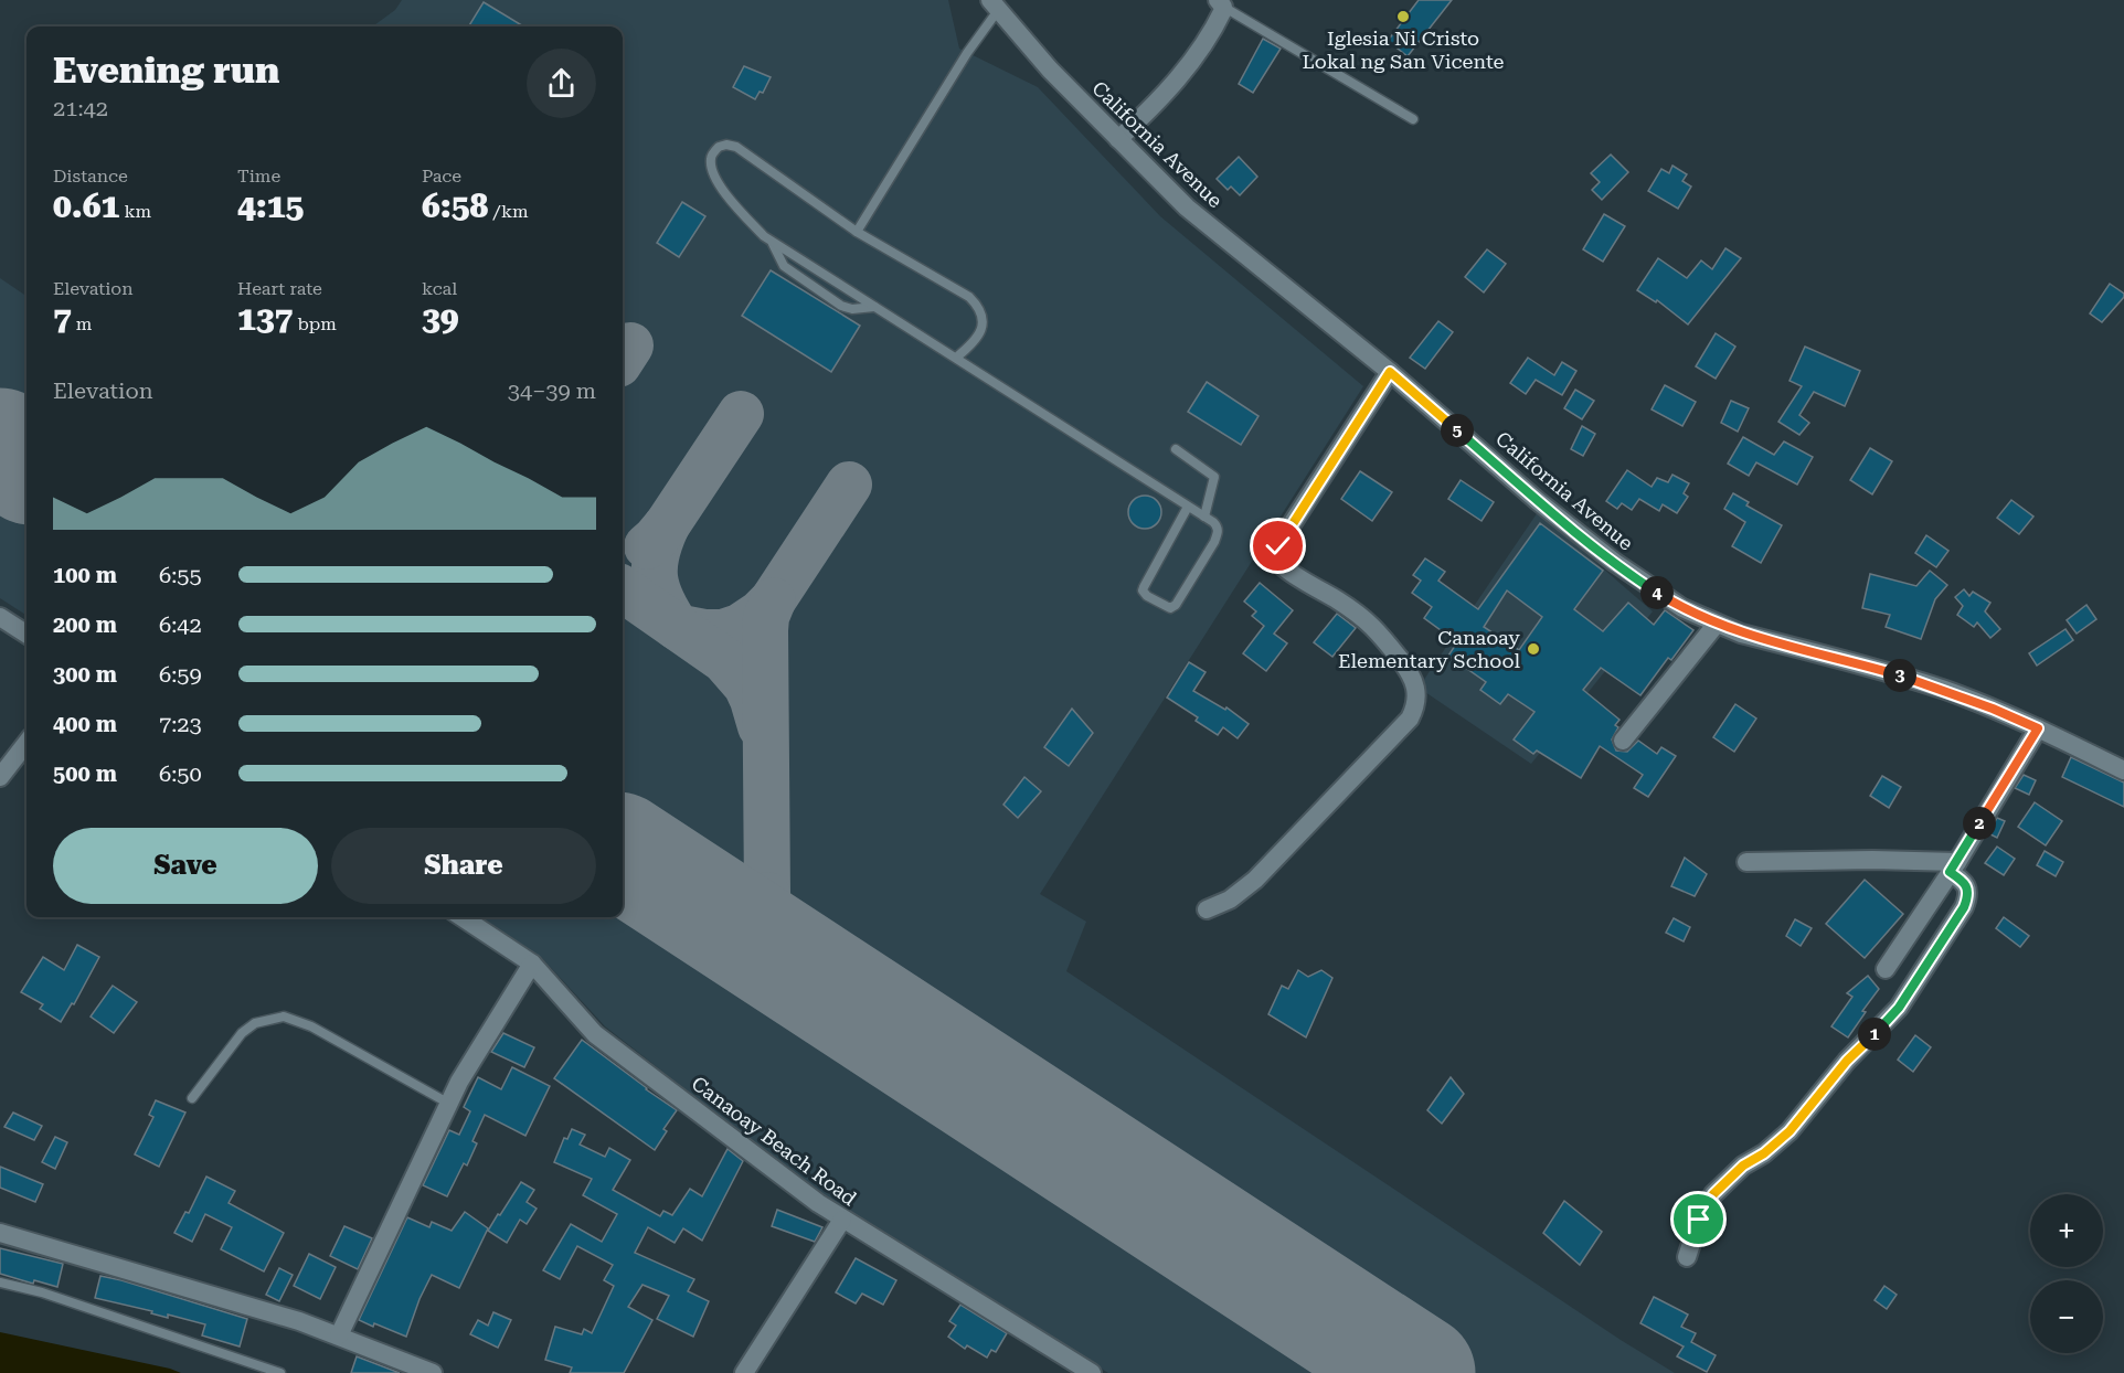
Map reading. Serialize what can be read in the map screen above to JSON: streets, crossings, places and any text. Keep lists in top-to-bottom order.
{
  "streets": {
    "street": ["California Avenue", "Canaoay Beach Road"]
  },
  "places": ["Iglesia Ni Cristo Lokal ng San Vicente", "Canaoay Elementary School"],
  "page": {
    "heading": ["Evening run", "21:42"],
    "stats": [
      ["Distance", "0.61 km"],
      ["Time", "4:15"],
      ["Pace", "6:58 /km"],
      ["Elevation", "7 m"],
      ["Heart rate", "137 bpm"],
      ["kcal", "39"]
    ],
    "chart": ["Elevation", "34–39 m"],
    "pins": [
      "5",
      "4",
      "3",
      "2",
      "1"
    ],
    "list": [
      {
        "name": "100 m",
        "note": "6:55"
      },
      {
        "name": "200 m",
        "note": "6:42"
      },
      {
        "name": "300 m",
        "note": "6:59"
      },
      {
        "name": "400 m",
        "note": "7:23"
      },
      {
        "name": "500 m",
        "note": "6:50"
      }
    ],
    "buttons": ["Save", "Share"],
    "map_buttons": ["+", "−"]
  }
}
